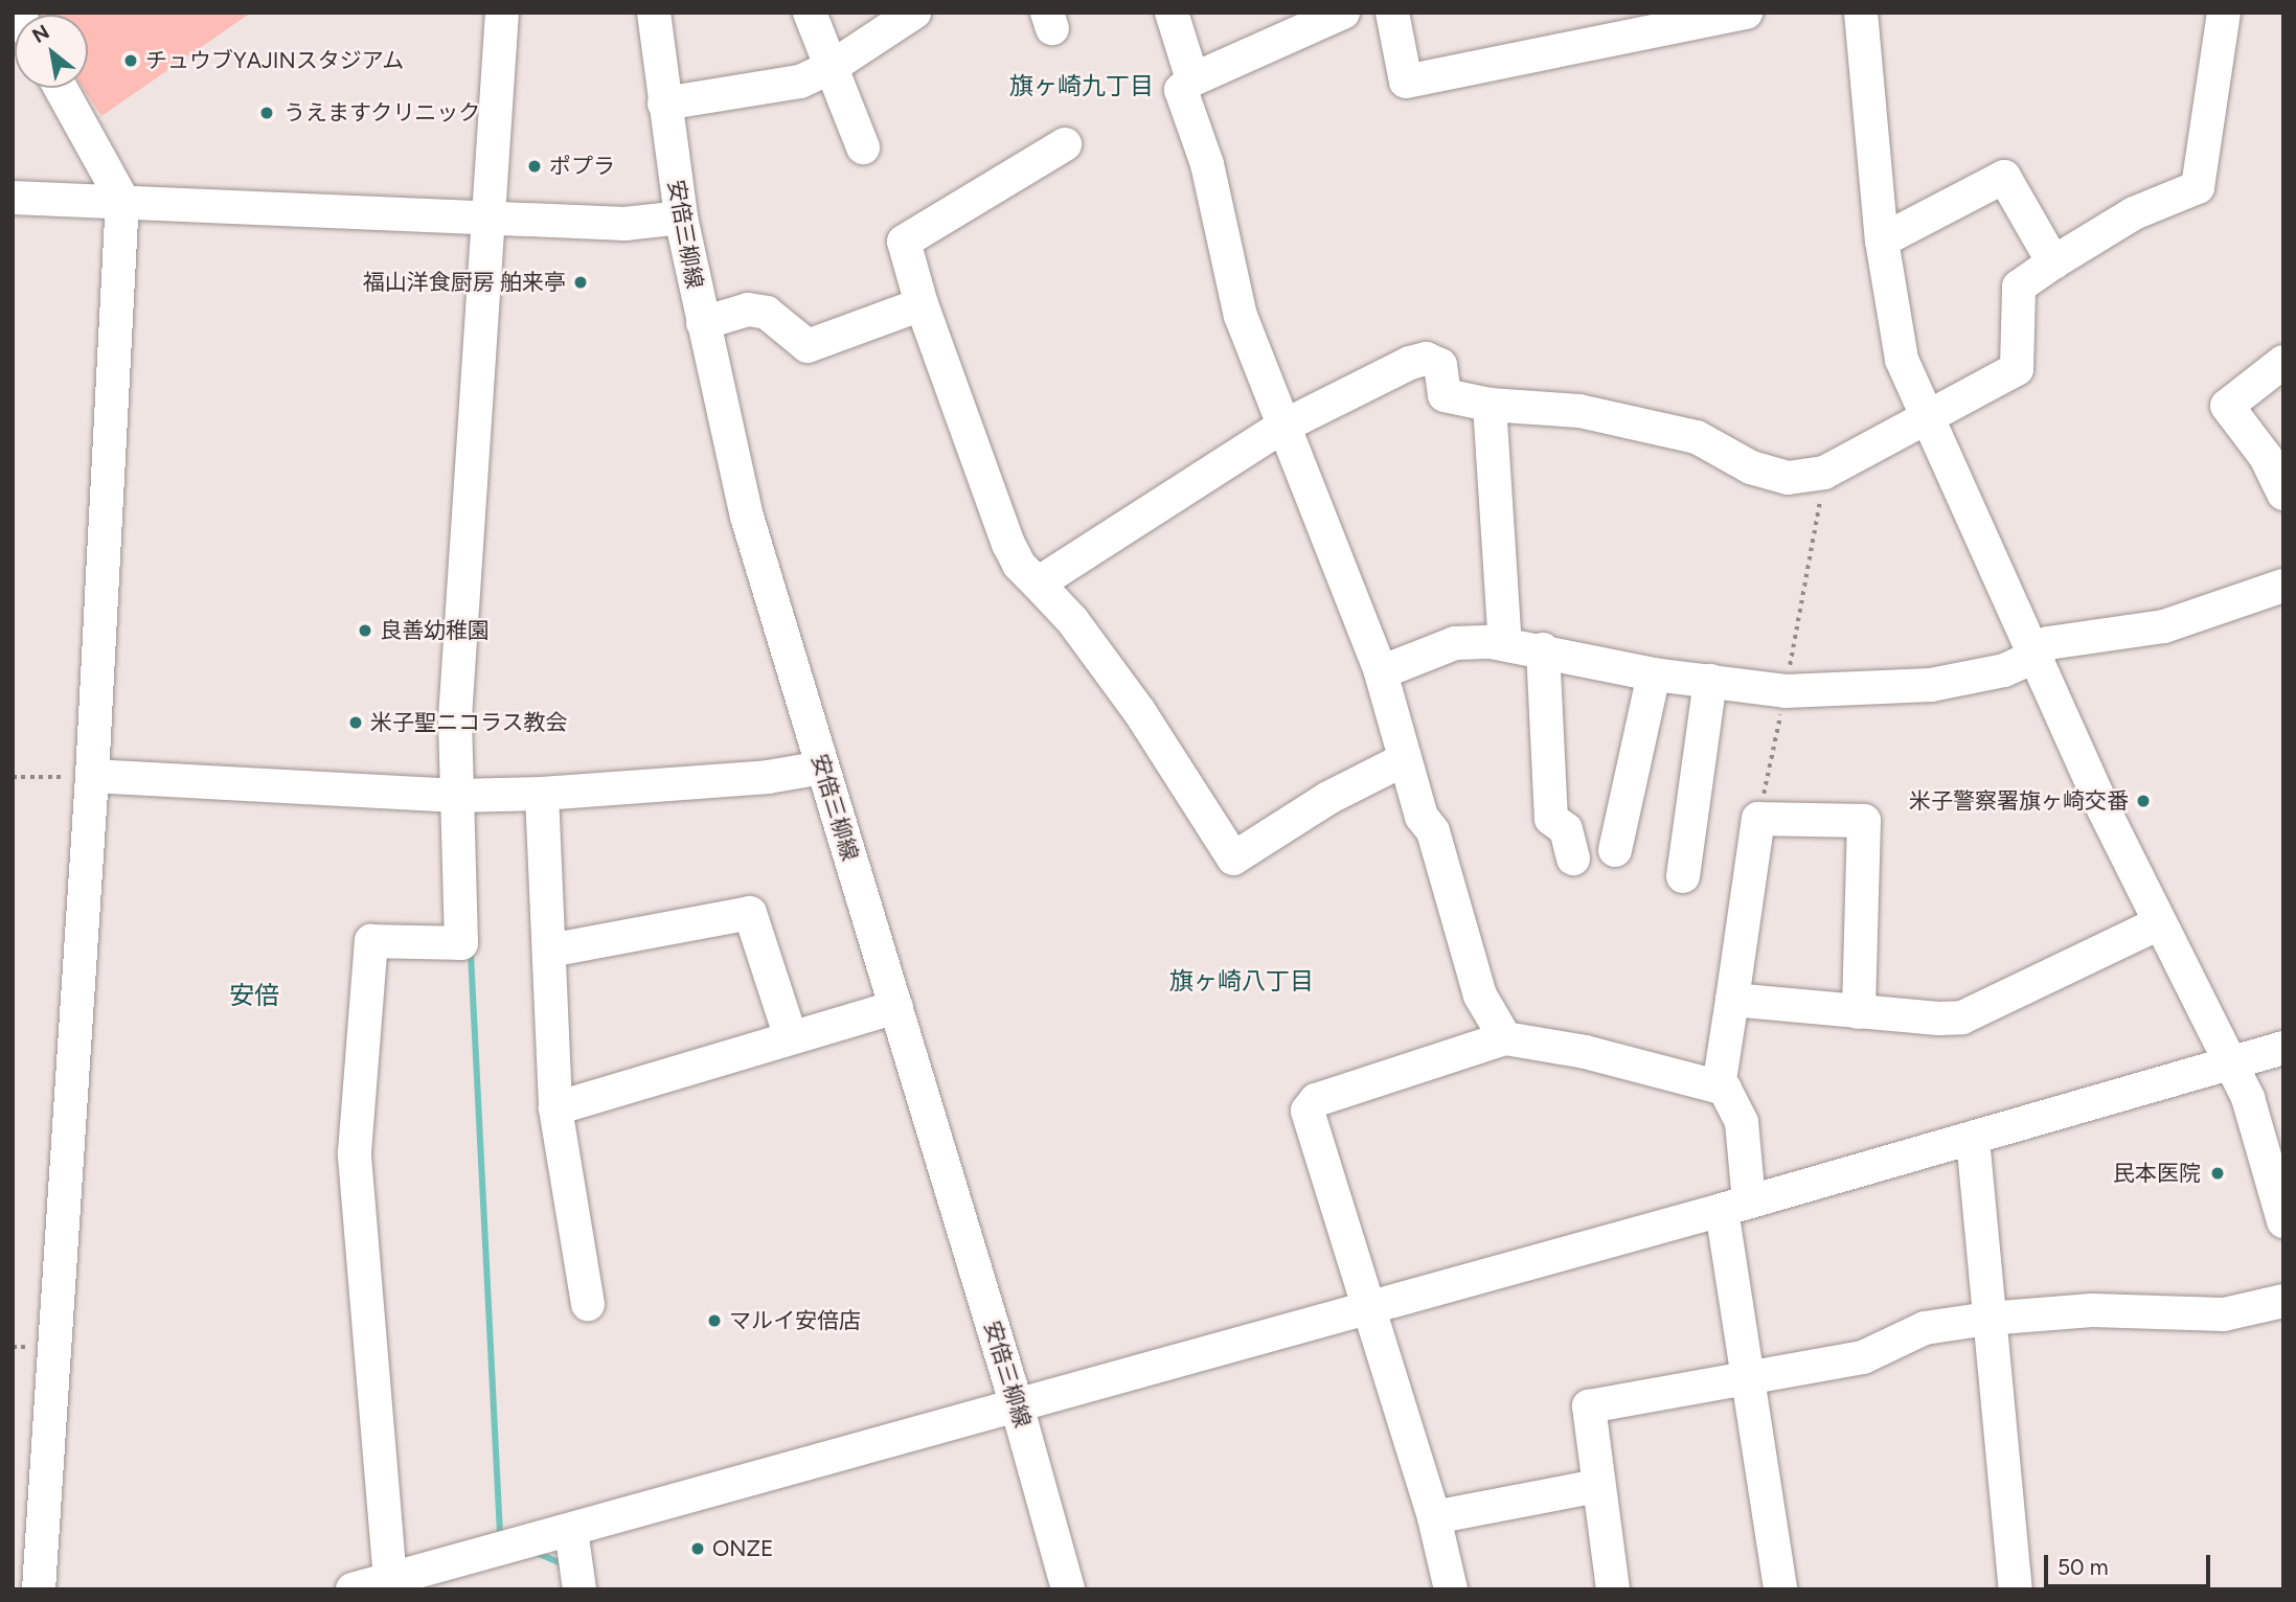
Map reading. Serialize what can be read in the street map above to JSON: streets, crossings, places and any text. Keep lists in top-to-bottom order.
{
  "streets": {
    "street": ["安倍三柳線"]
  },
  "districts": ["旗ヶ崎九丁目", "旗ヶ崎八丁目", "安倍"],
  "places": [
    "チュウブYAJINスタジアム",
    "うえますクリニック",
    "ポプラ",
    "福山洋食厨房 舶来亭",
    "良善幼稚園",
    "米子聖ニコラス教会",
    "米子警察署旗ヶ崎交番",
    "民本医院",
    "マルイ安倍店",
    "ONZE"
  ],
  "scale_bar": "50 m",
  "north": "top left"
}
